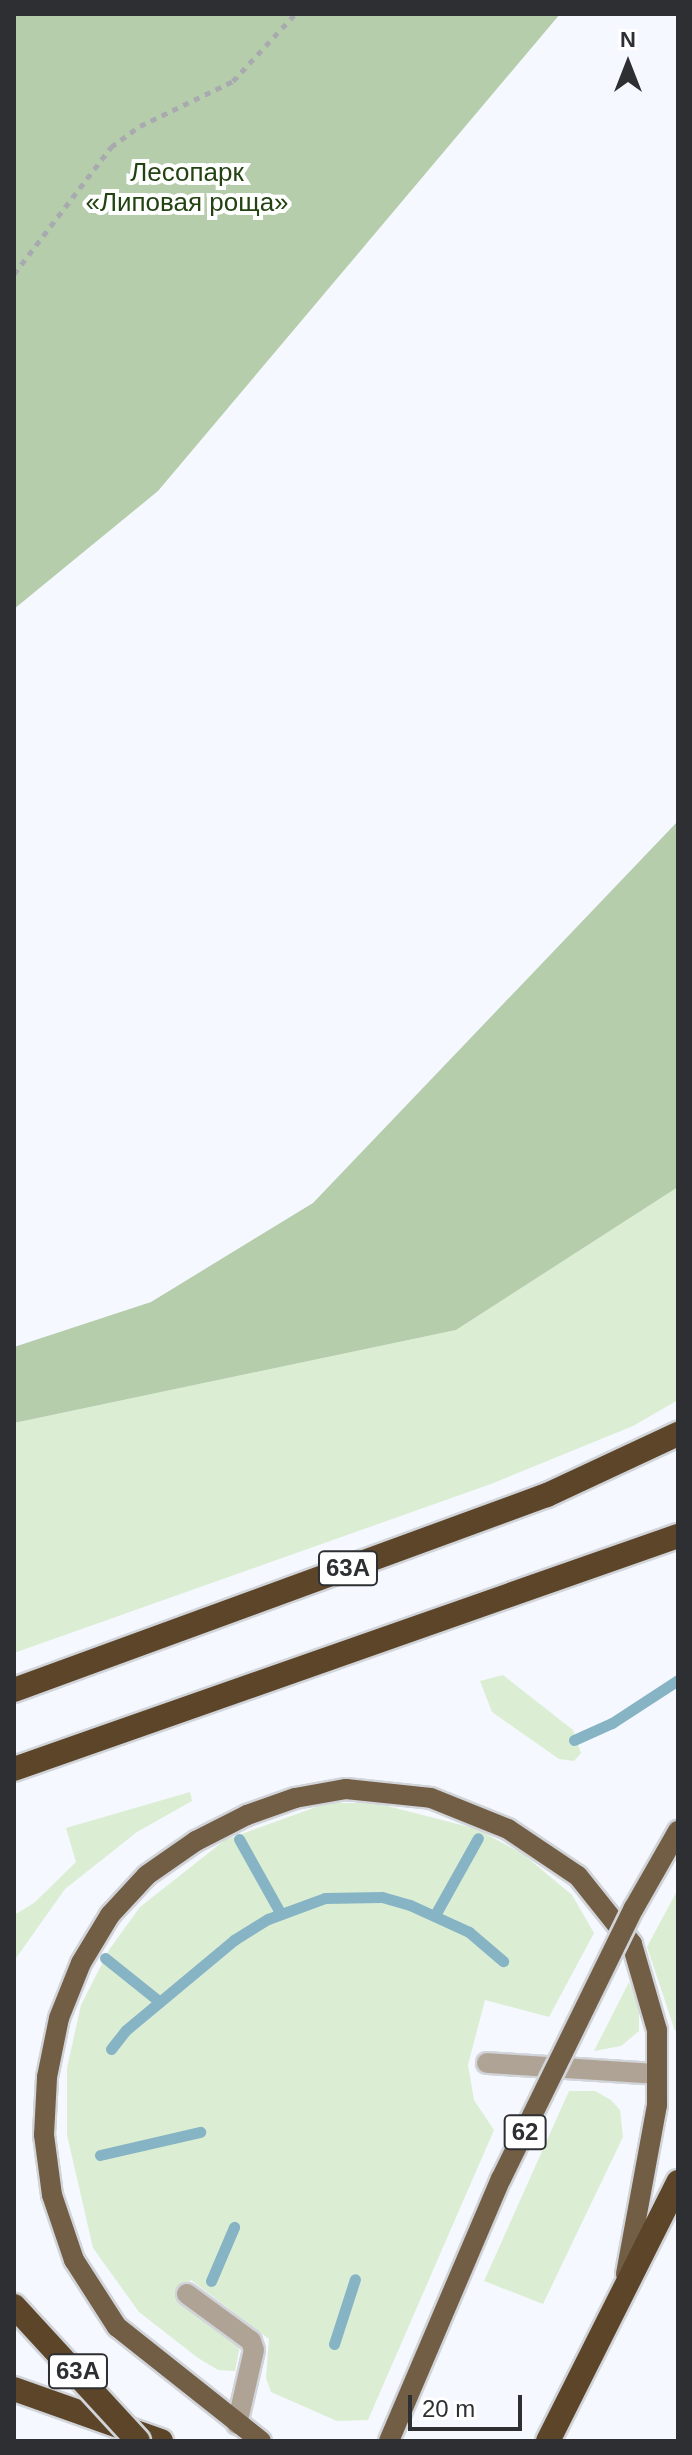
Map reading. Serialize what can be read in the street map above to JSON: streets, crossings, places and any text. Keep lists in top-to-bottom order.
{
  "streets": {
    "highway": ["63A"],
    "main road": ["62"]
  },
  "parks": ["Лесопарк «Липовая роща»"],
  "scale_bar": "20 m",
  "north": "top"
}
